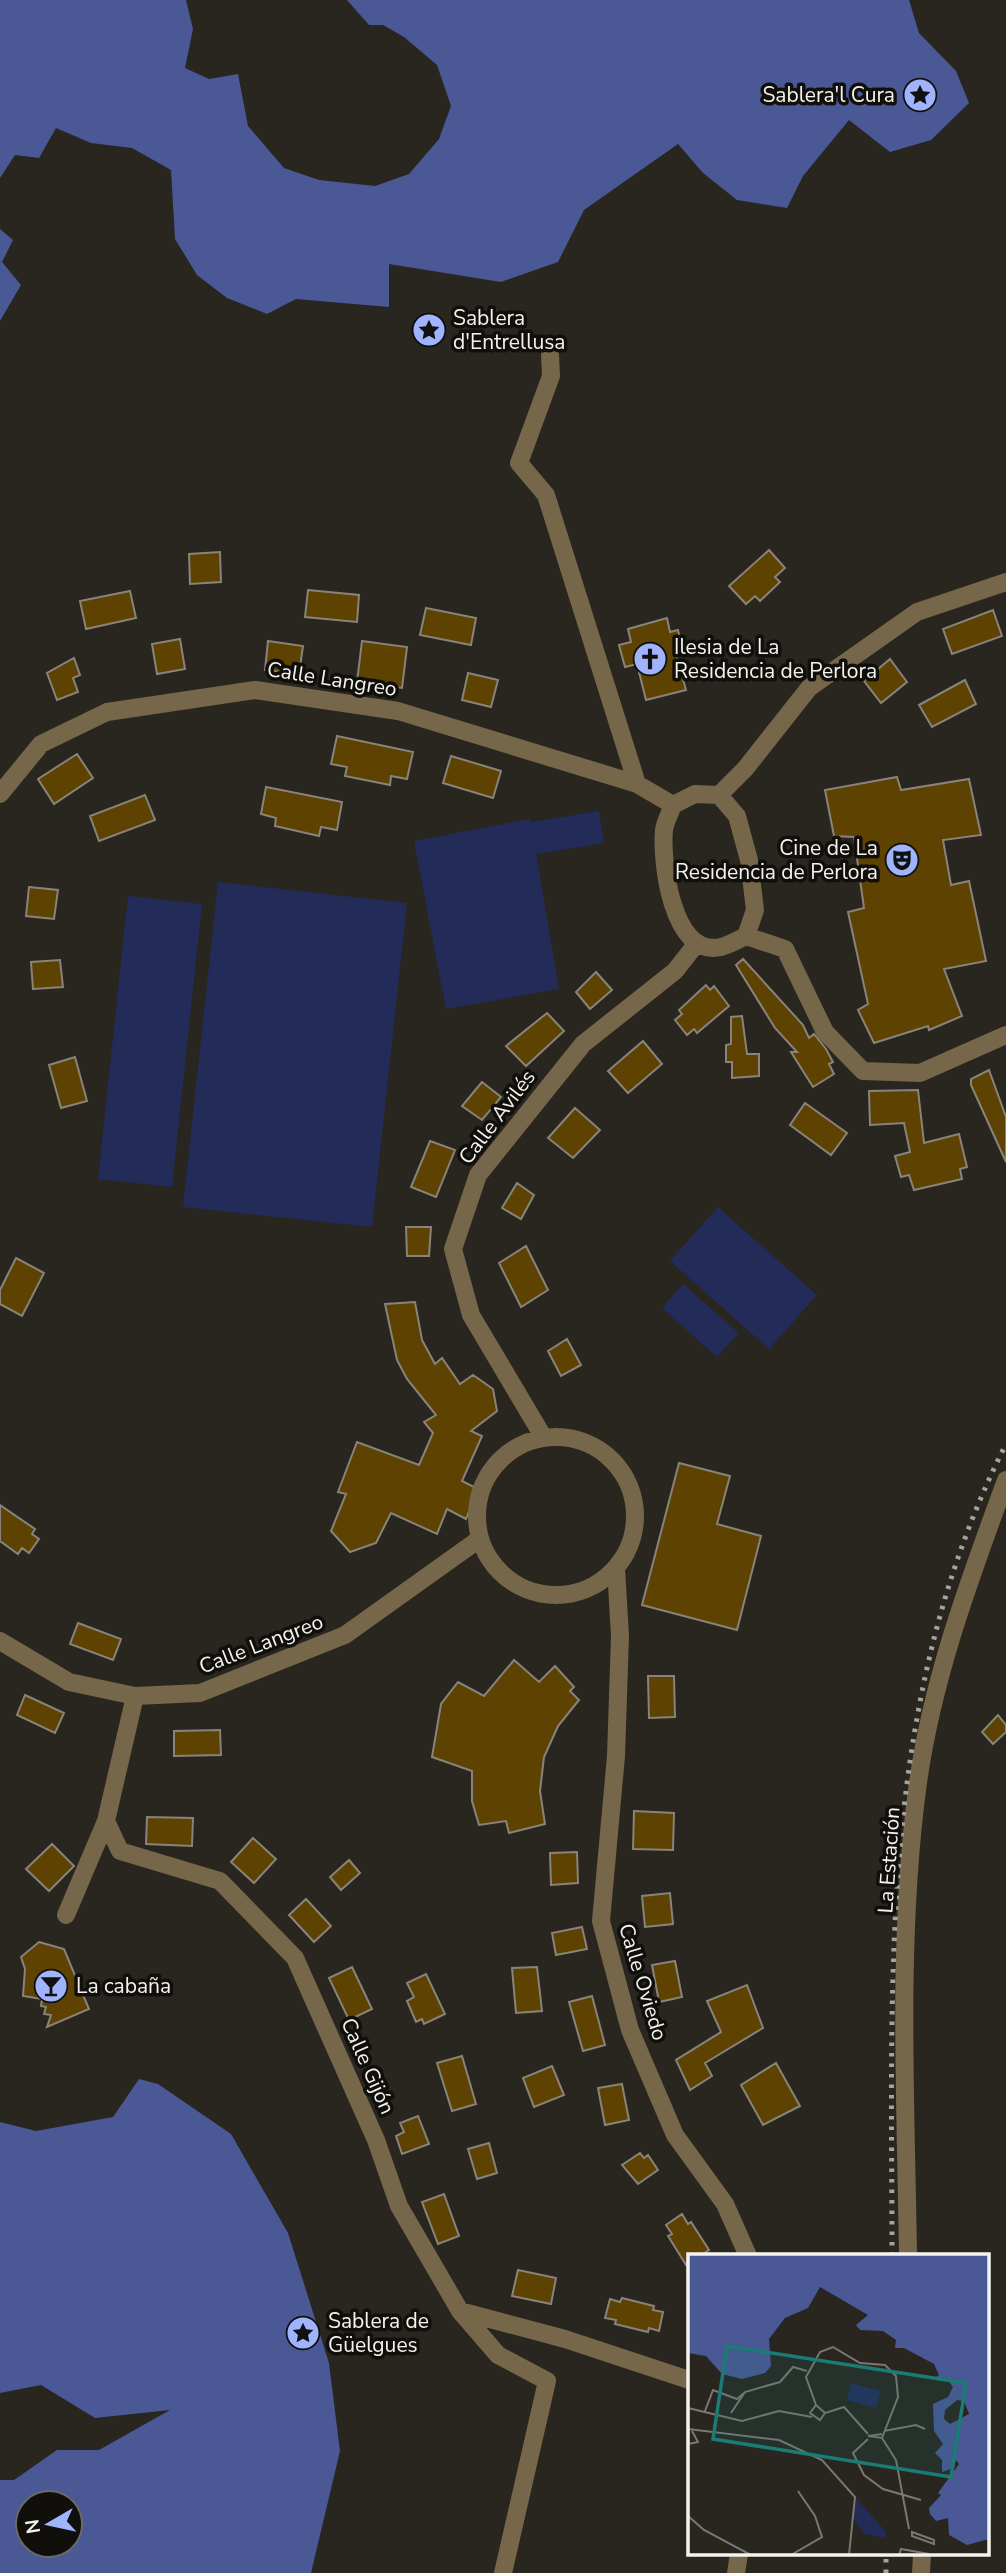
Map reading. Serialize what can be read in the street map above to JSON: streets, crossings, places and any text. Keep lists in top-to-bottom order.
{
  "streets": {
    "street": [
      "Calle Langreo",
      "Calle Avilés",
      "La Estación",
      "Calle Oviedo",
      "Calle Gijón"
    ]
  },
  "crossings": [
    ["Calle Langreo", "Calle Avilés"],
    ["Calle Langreo", "Calle Oviedo"],
    ["Calle Avilés", "Calle Oviedo"]
  ],
  "places": {
    "place": ["Sablera'l Cura", "Sablera d'Entrellusa", "Sablera de Güelgues"],
    "church": ["Ilesia de La Residencia de Perlora"],
    "theatre": ["Cine de La Residencia de Perlora"],
    "bar": ["La cabaña"]
  },
  "north": "left"
}
